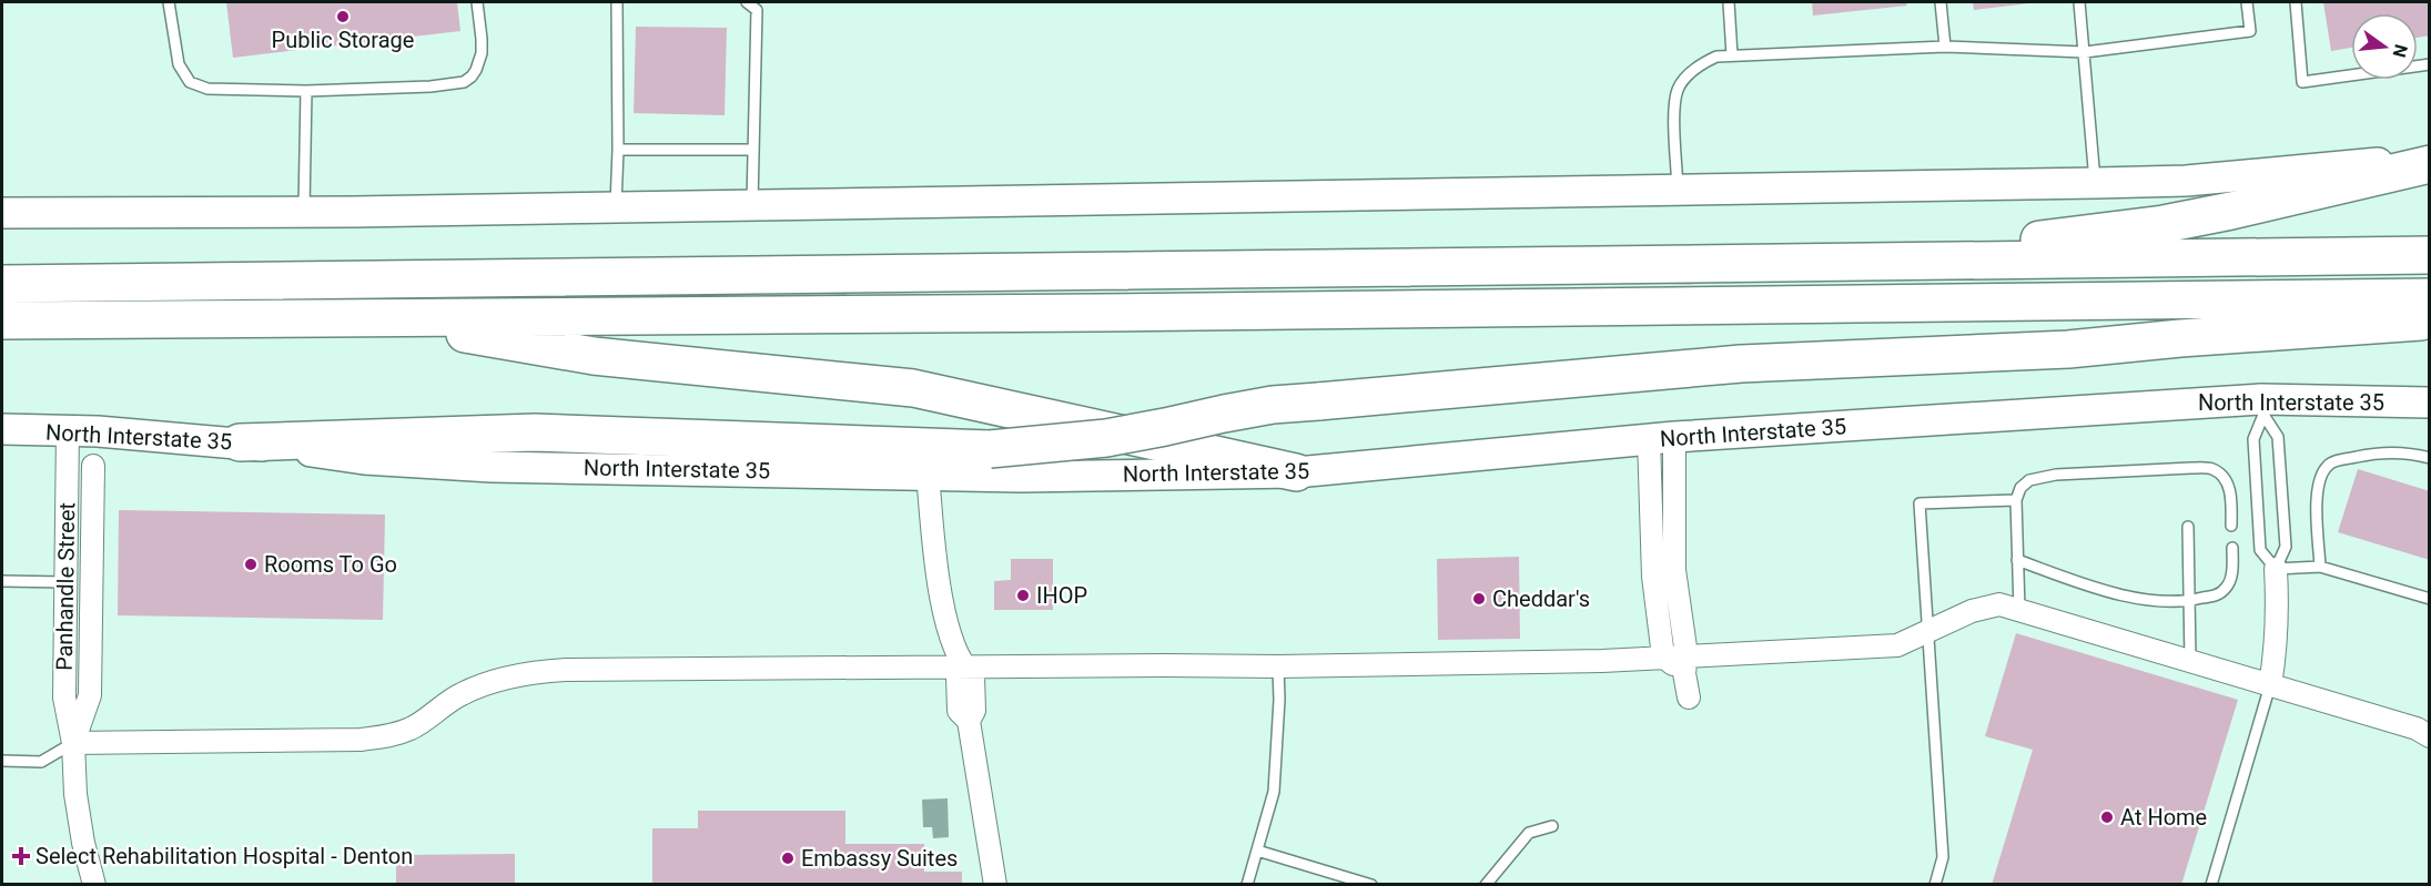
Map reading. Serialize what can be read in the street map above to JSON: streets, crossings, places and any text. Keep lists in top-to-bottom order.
{
  "streets": {
    "main road": ["North Interstate 35"],
    "street": ["Panhandle Street"]
  },
  "crossings": [
    ["North Interstate 35", "Panhandle Street"]
  ],
  "places": {
    "other": [
      "Public Storage",
      "Rooms To Go",
      "IHOP",
      "Cheddar's",
      "At Home",
      "Embassy Suites"
    ],
    "health": ["Select Rehabilitation Hospital - Denton"]
  },
  "north": "right"
}
